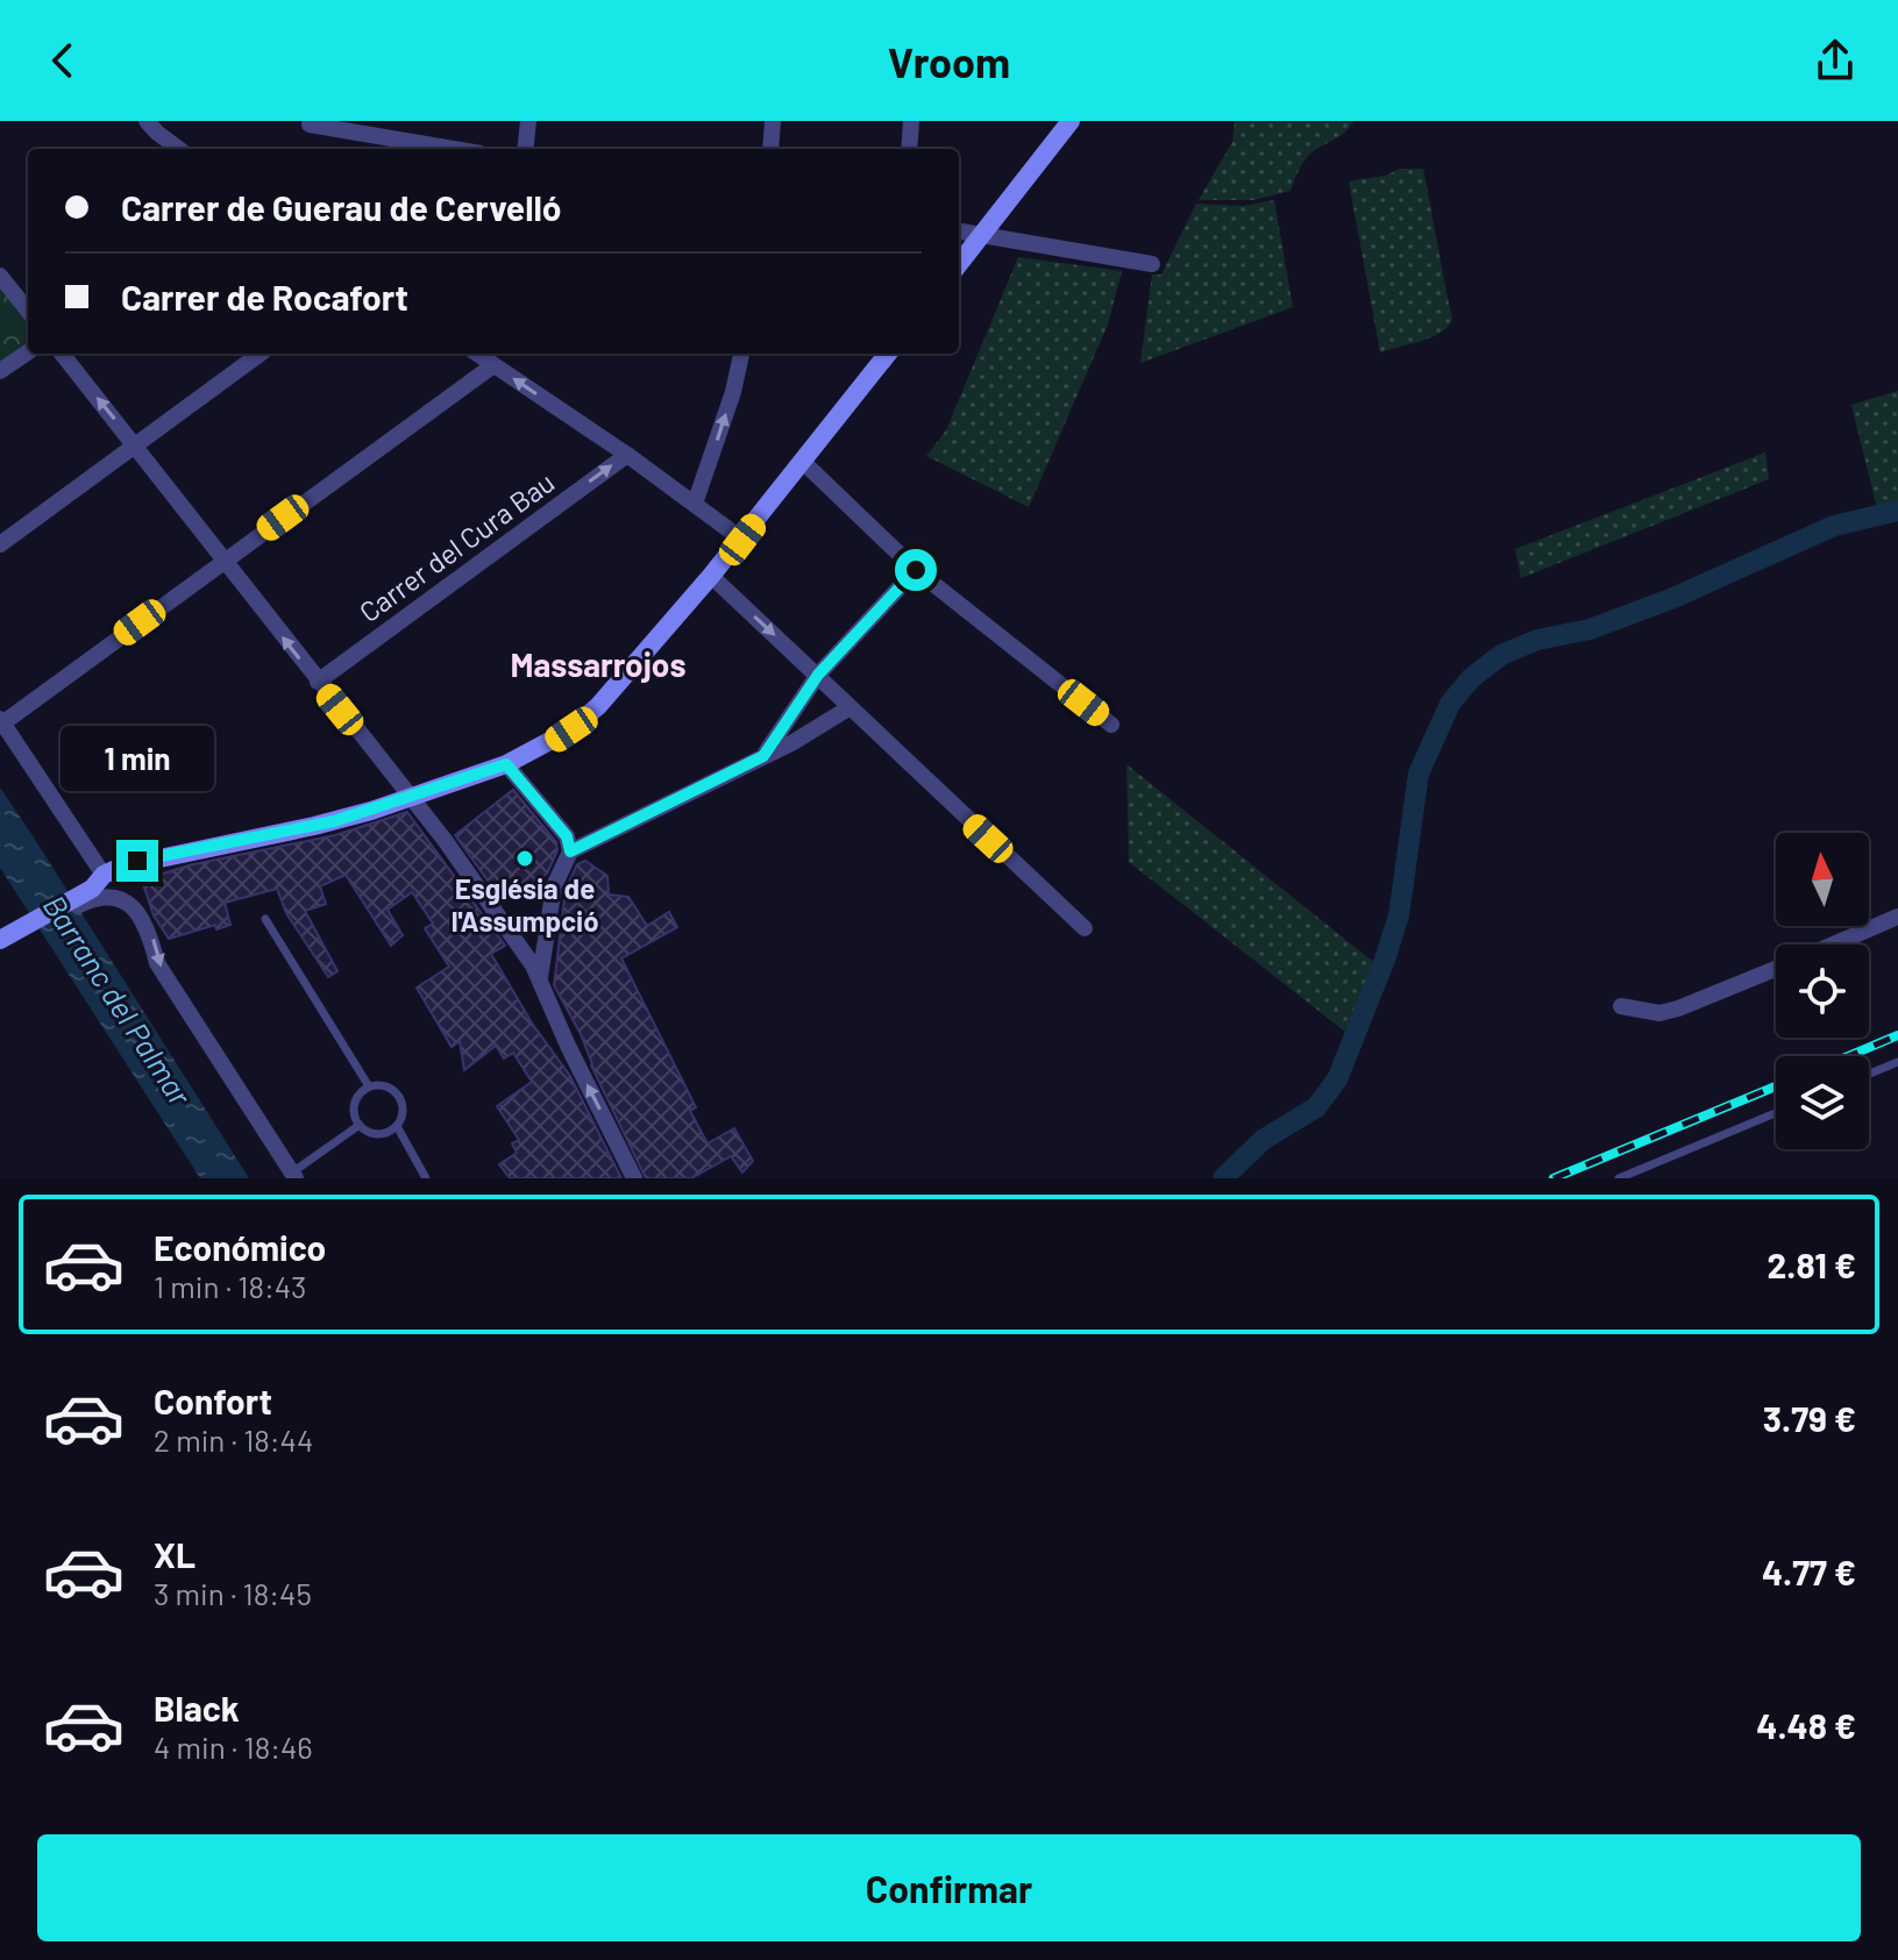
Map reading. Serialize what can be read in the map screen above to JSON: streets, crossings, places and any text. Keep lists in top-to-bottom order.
{
  "streets": {
    "street": ["Carrer del Cura Bau"]
  },
  "one_way": ["Carrer del Cura Bau"],
  "districts": ["Massarrojos"],
  "water": ["Barranc del Palmar"],
  "places": ["Església de l'Assumpció"],
  "north": "top",
  "page": {
    "header": "Vroom",
    "banner": ["Carrer de Guerau de Cervelló", "Carrer de Rocafort"],
    "bubble": "1 min",
    "list": [
      {
        "name": "Económico",
        "note": "1 min · 18:43",
        "value": "2.81 €"
      },
      {
        "name": "Confort",
        "note": "2 min · 18:44",
        "value": "3.79 €"
      },
      {
        "name": "XL",
        "note": "3 min · 18:45",
        "value": "4.77 €"
      },
      {
        "name": "Black",
        "note": "4 min · 18:46",
        "value": "4.48 €"
      }
    ],
    "buttons": "Confirmar"
  }
}
